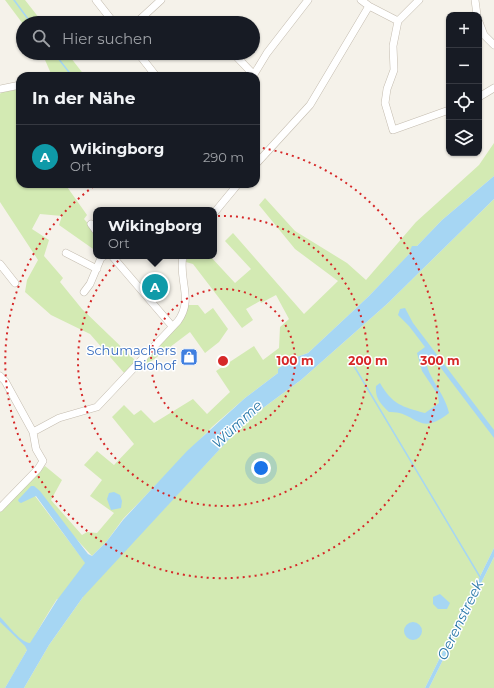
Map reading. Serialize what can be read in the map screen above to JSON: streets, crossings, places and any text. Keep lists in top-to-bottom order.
{
  "water": ["Wümme", "Oerenstreek"],
  "places": {
    "shop": ["Schumachers Biohof"]
  },
  "page": {
    "map_buttons": ["+", "−"],
    "search": "Hier suchen",
    "heading": "In der Nähe",
    "list": [
      {
        "mark": "A",
        "name": "Wikingborg",
        "note": "Ort",
        "value": "290 m"
      }
    ],
    "popup": ["Wikingborg", "Ort"],
    "pins": "A"
  },
  "rings": ["100 m", "200 m", "300 m"]
}
